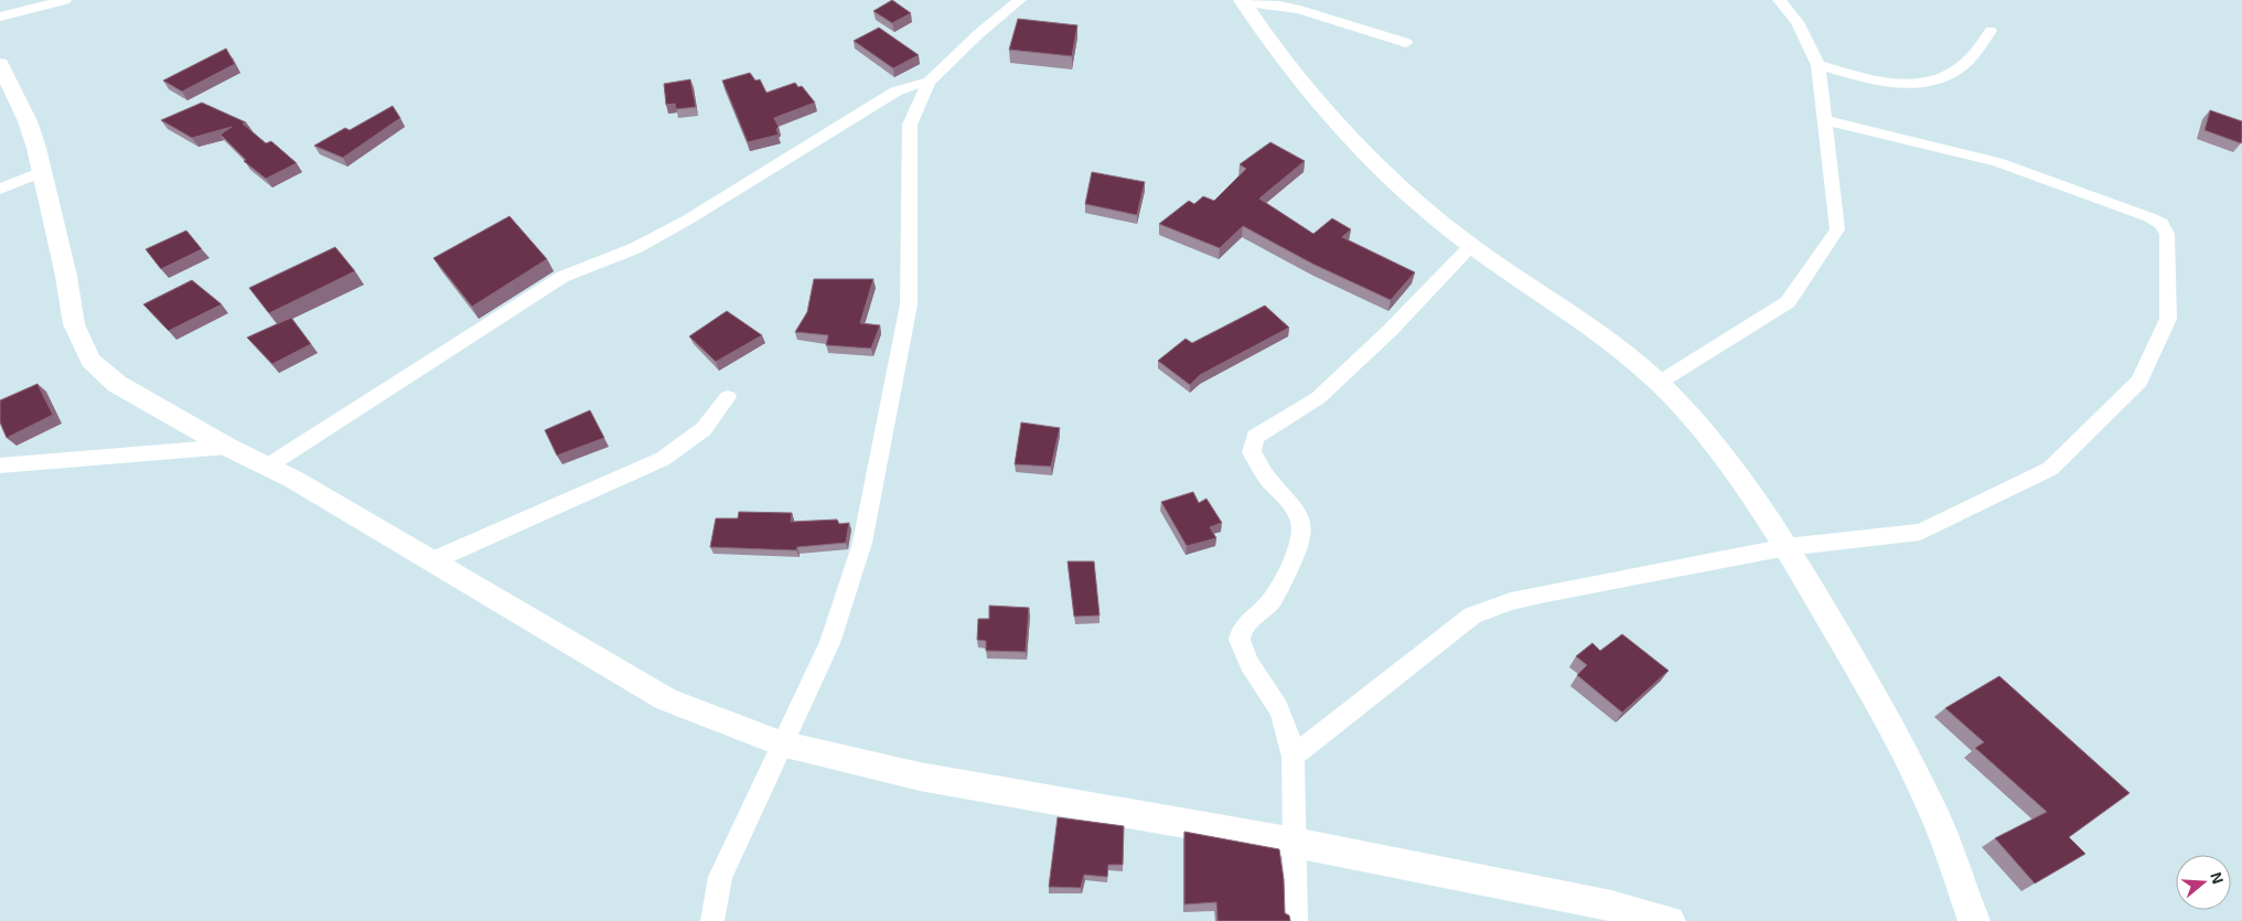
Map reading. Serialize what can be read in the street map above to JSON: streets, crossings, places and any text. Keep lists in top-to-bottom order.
{
  "north": "right"
}
